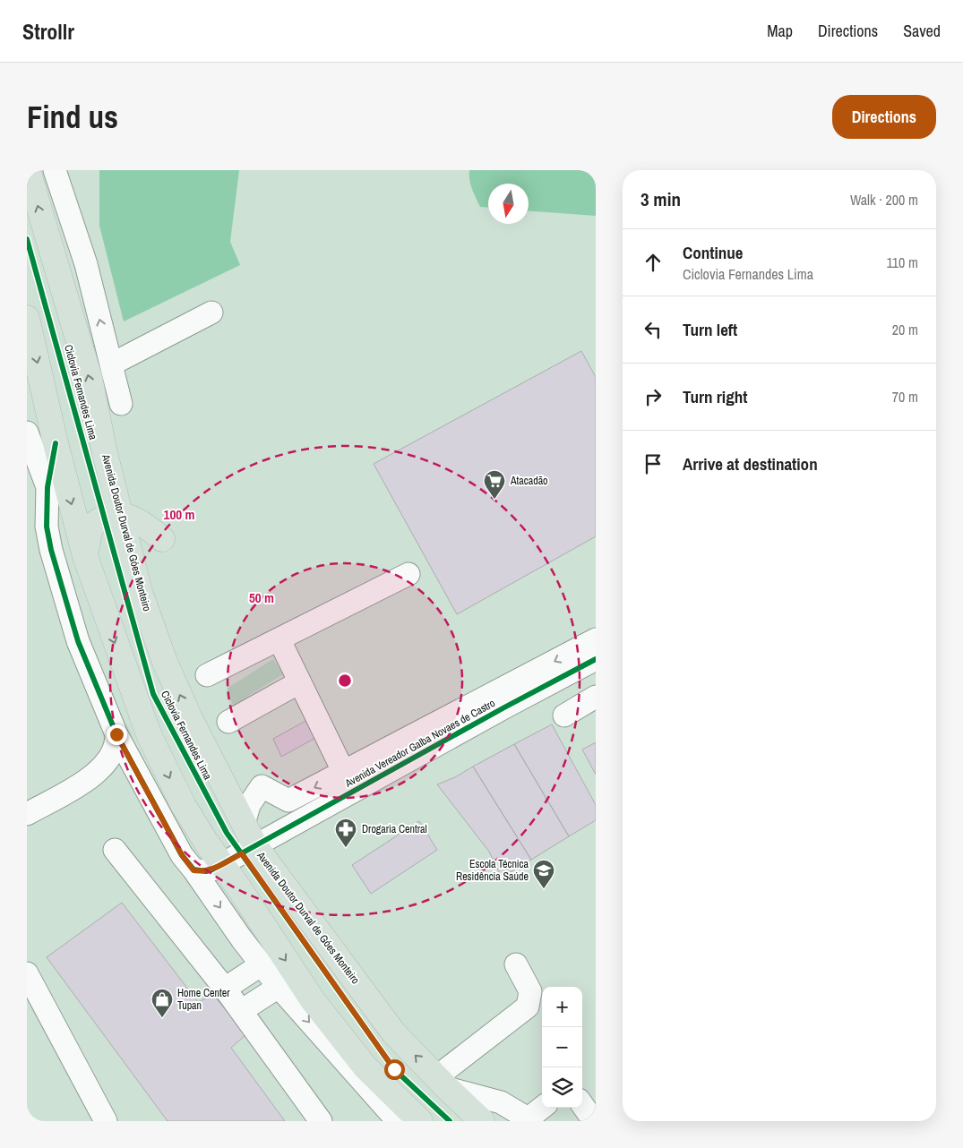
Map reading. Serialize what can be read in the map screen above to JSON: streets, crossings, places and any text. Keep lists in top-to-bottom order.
{
  "streets": {
    "highway": ["Avenida Doutor Durval de Góes Monteiro"],
    "street": ["Avenida Vereador Galba Novaes de Castro"],
    "cycle path": ["Ciclovia Fernandes Lima"]
  },
  "crossings": [
    ["Avenida Doutor Durval de Góes Monteiro", "Avenida Vereador Galba Novaes de Castro"]
  ],
  "places": {
    "supermarket": ["Atacadão"],
    "pharmacy": ["Drogaria Central"],
    "school or university": ["Escola Técnica Residência Saúde"],
    "shop": ["Home Center Tupan"]
  },
  "north": "bottom",
  "page": {
    "header": "Strollr",
    "nav": ["Map", "Directions", "Saved"],
    "buttons": "Directions",
    "title": "Find us",
    "heading": ["3 min", "Walk · 200 m"],
    "list": [
      ["Continue", "Ciclovia Fernandes Lima", "110 m"],
      ["Turn left", "20 m"],
      ["Turn right", "70 m"],
      "Arrive at destination"
    ],
    "map_buttons": ["+", "−"]
  },
  "rings": ["100 m", "50 m"]
}
